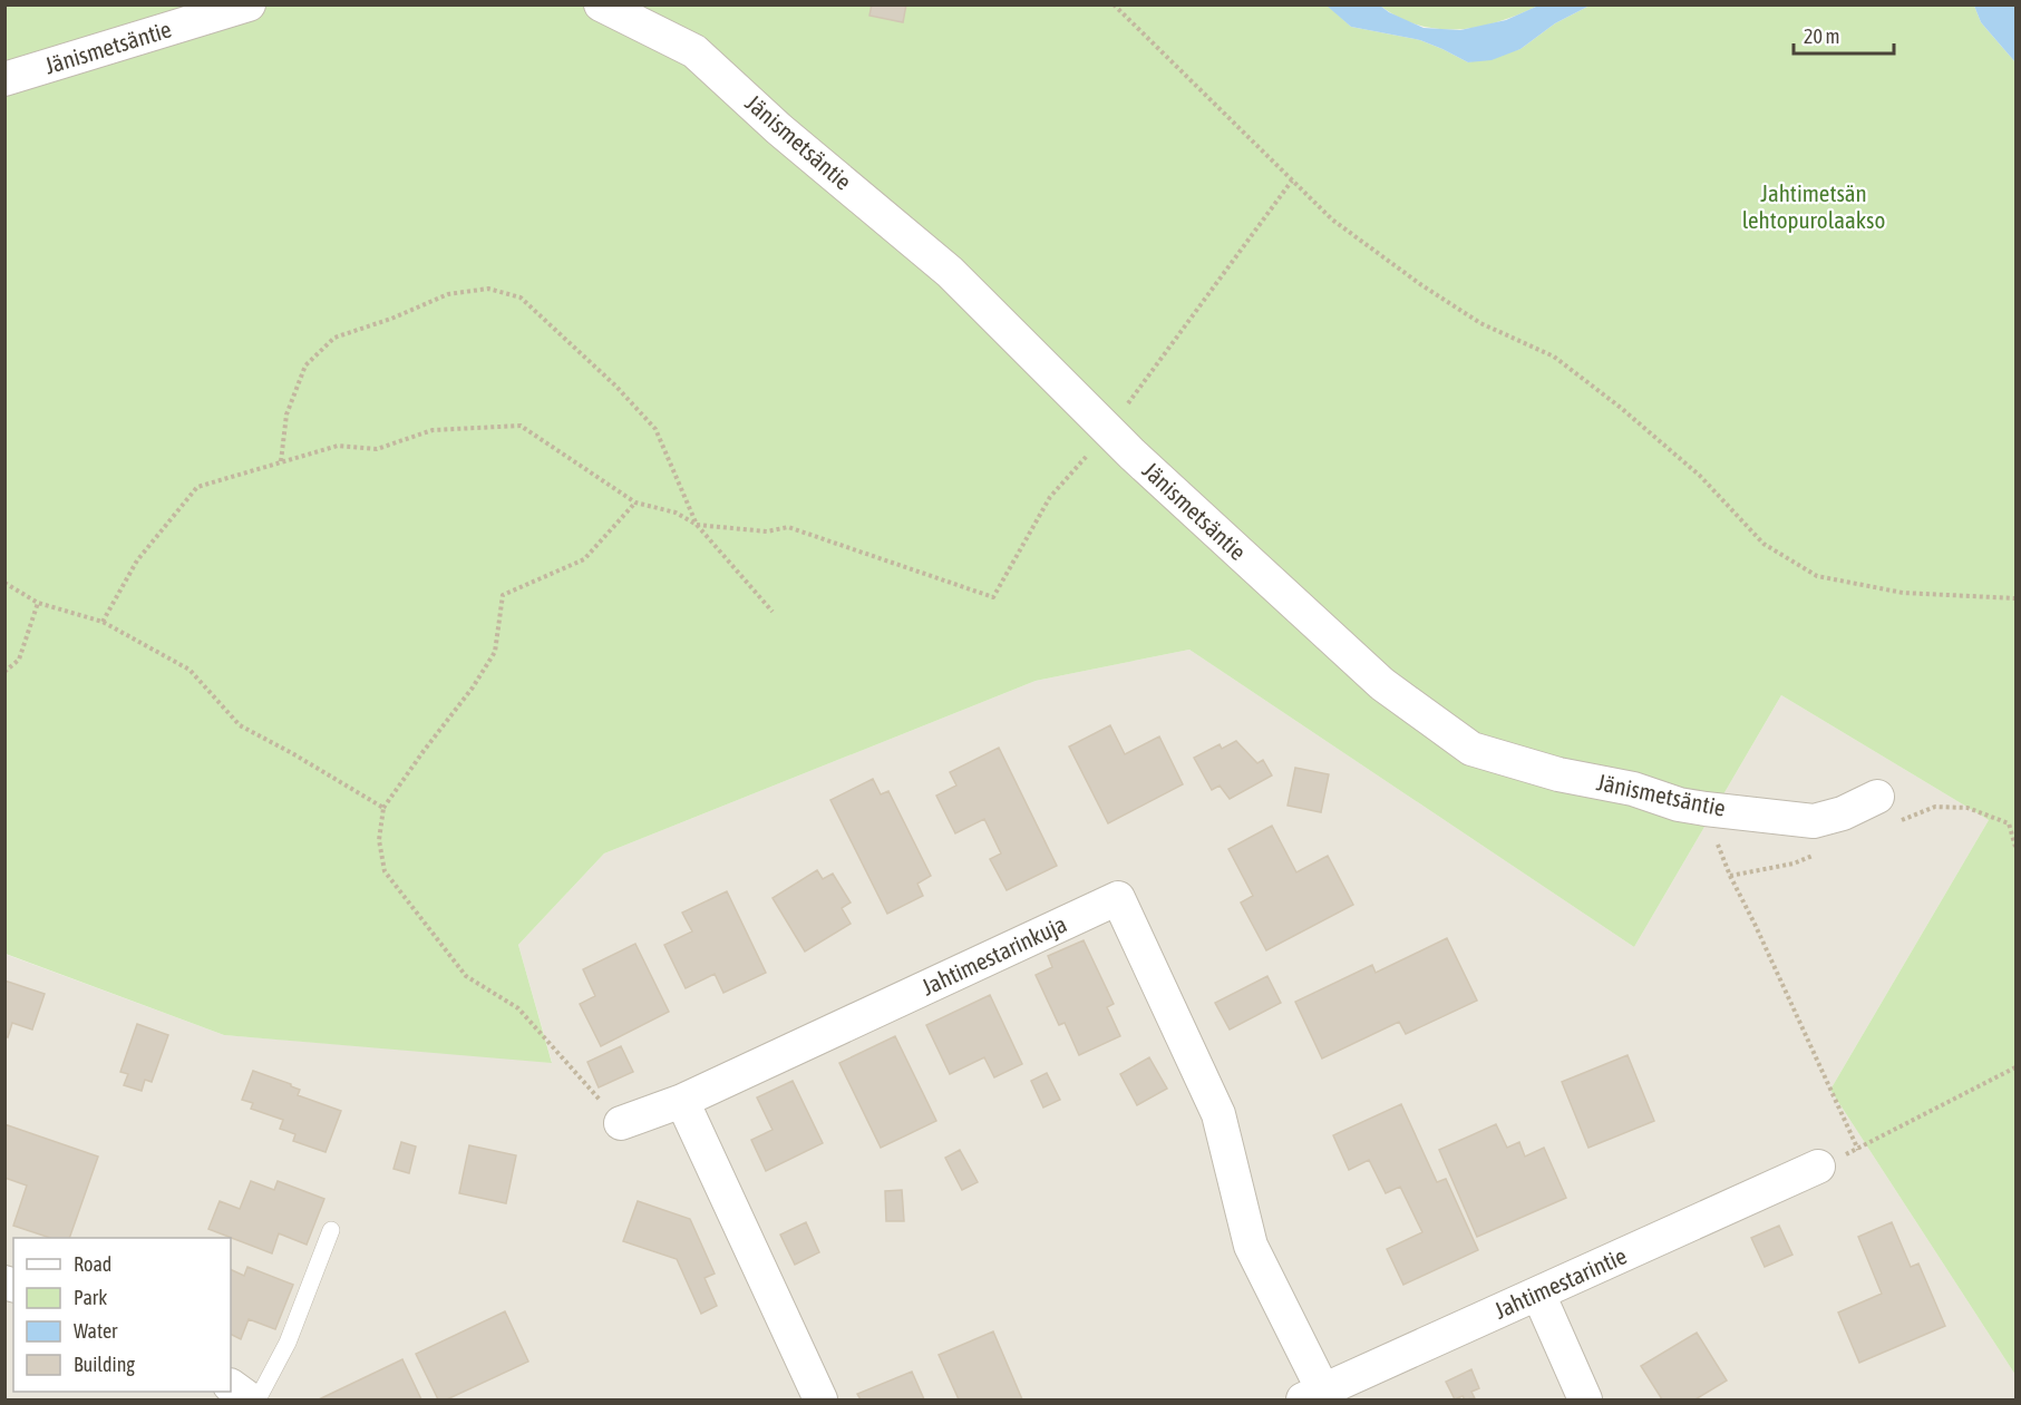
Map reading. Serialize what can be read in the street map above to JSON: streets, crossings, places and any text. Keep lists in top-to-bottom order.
{
  "streets": {
    "street": ["Jänismetsäntie", "Jahtimestarinkuja", "Jahtimestarintie"]
  },
  "crossings": [
    ["Jahtimestarinkuja", "Jahtimestarintie"]
  ],
  "parks": ["Jahtimetsän lehtopurolaakso"],
  "legend": [
    "Road",
    "Park",
    "Water",
    "Building"
  ],
  "scale_bar": "20 m"
}
